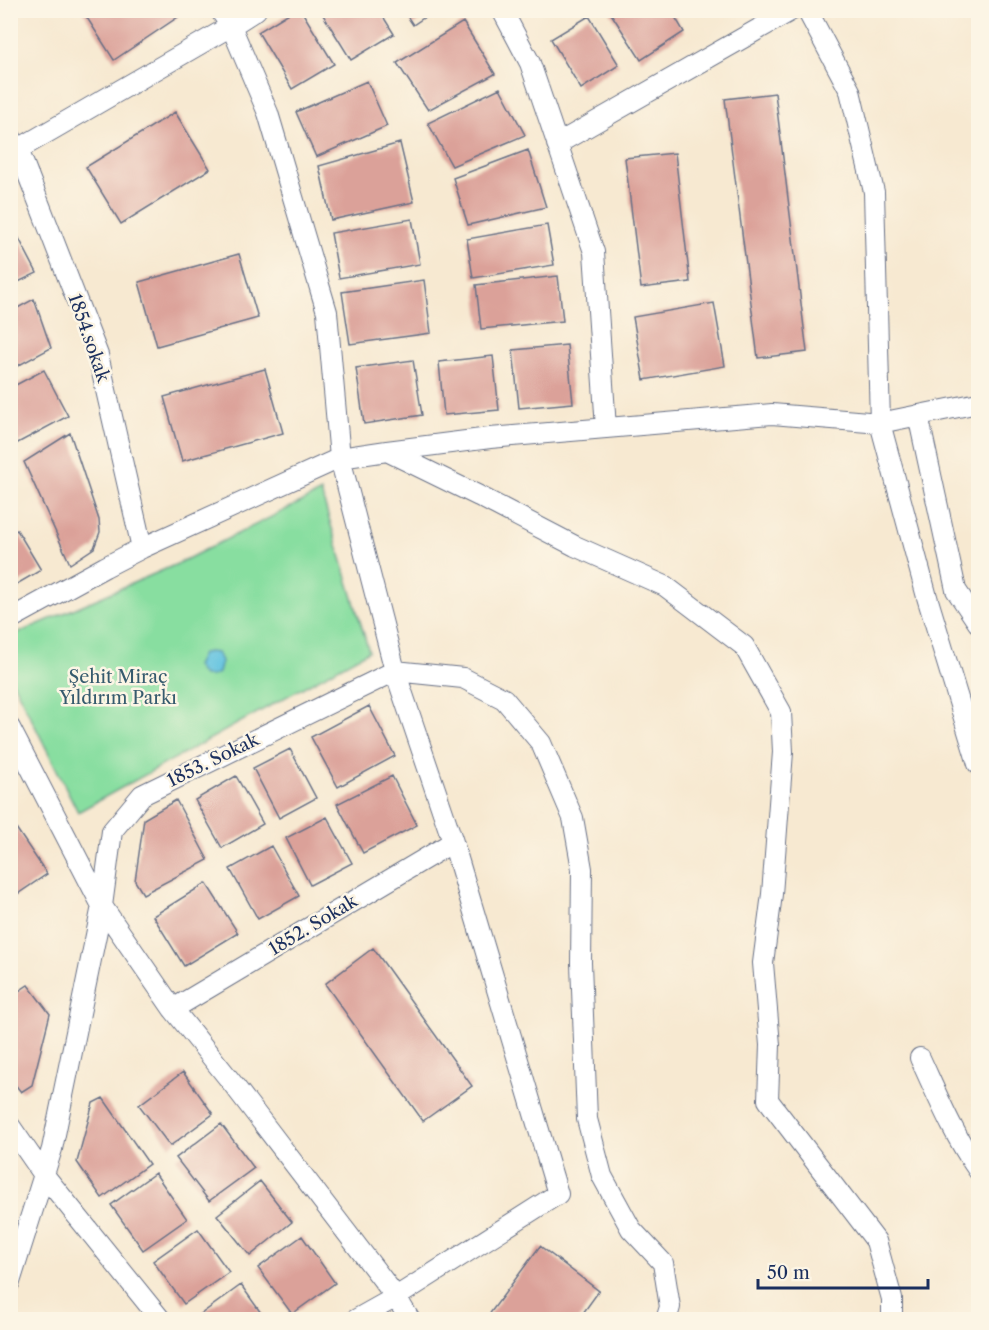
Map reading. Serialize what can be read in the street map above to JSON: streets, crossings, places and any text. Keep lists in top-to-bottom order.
{
  "streets": {
    "street": ["1854.sokak", "1853. Sokak", "1852. Sokak"]
  },
  "parks": ["Şehit Miraç Yıldırım Parkı"],
  "scale_bar": "50 m"
}
